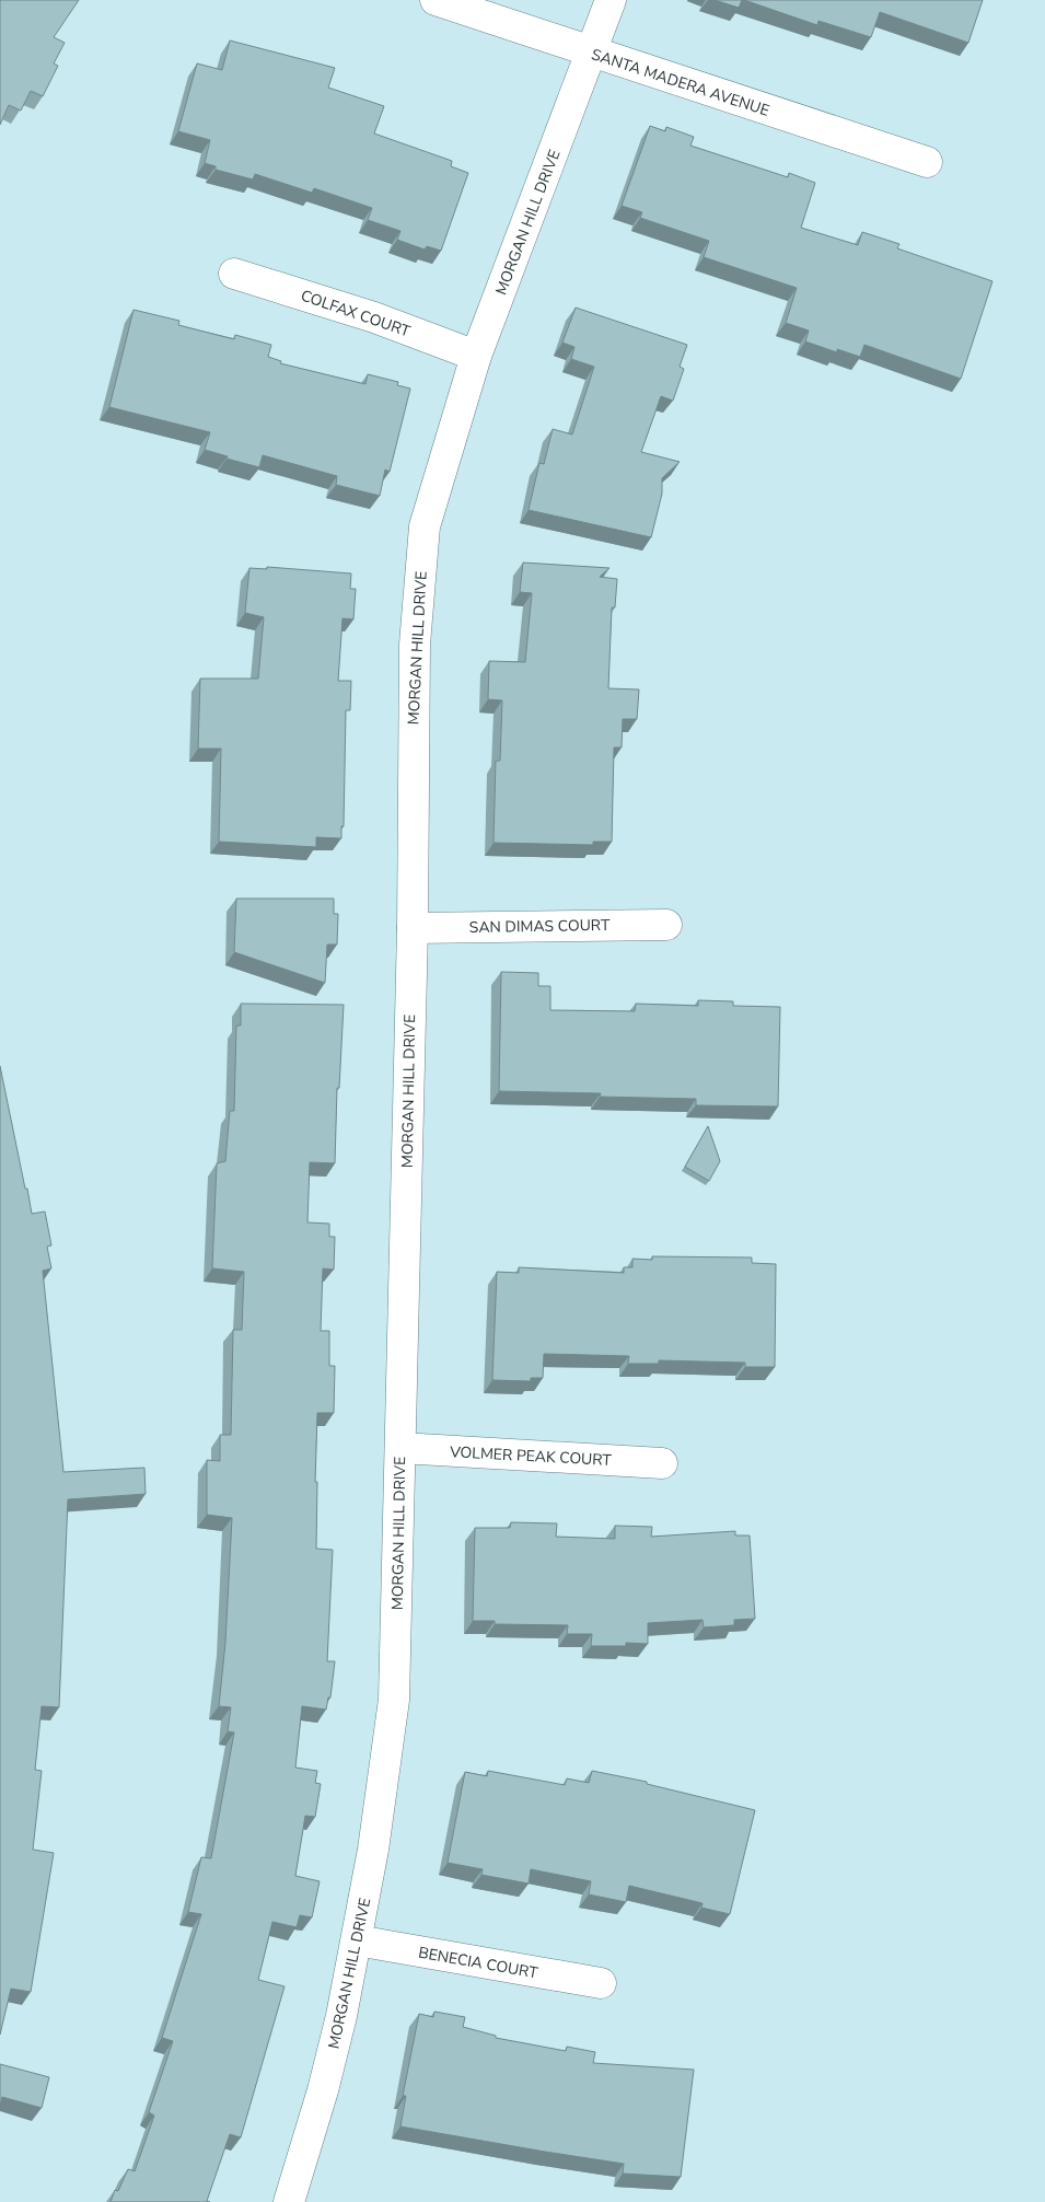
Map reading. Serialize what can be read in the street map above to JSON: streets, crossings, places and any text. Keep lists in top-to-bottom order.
{
  "streets": {
    "street": [
      "SANTA MADERA AVENUE",
      "MORGAN HILL DRIVE",
      "COLFAX COURT",
      "SAN DIMAS COURT",
      "VOLMER PEAK COURT",
      "BENECIA COURT"
    ]
  },
  "crossings": [
    ["SANTA MADERA AVENUE", "MORGAN HILL DRIVE"],
    ["MORGAN HILL DRIVE", "COLFAX COURT"],
    ["MORGAN HILL DRIVE", "SAN DIMAS COURT"],
    ["MORGAN HILL DRIVE", "VOLMER PEAK COURT"],
    ["MORGAN HILL DRIVE", "BENECIA COURT"]
  ]
}
